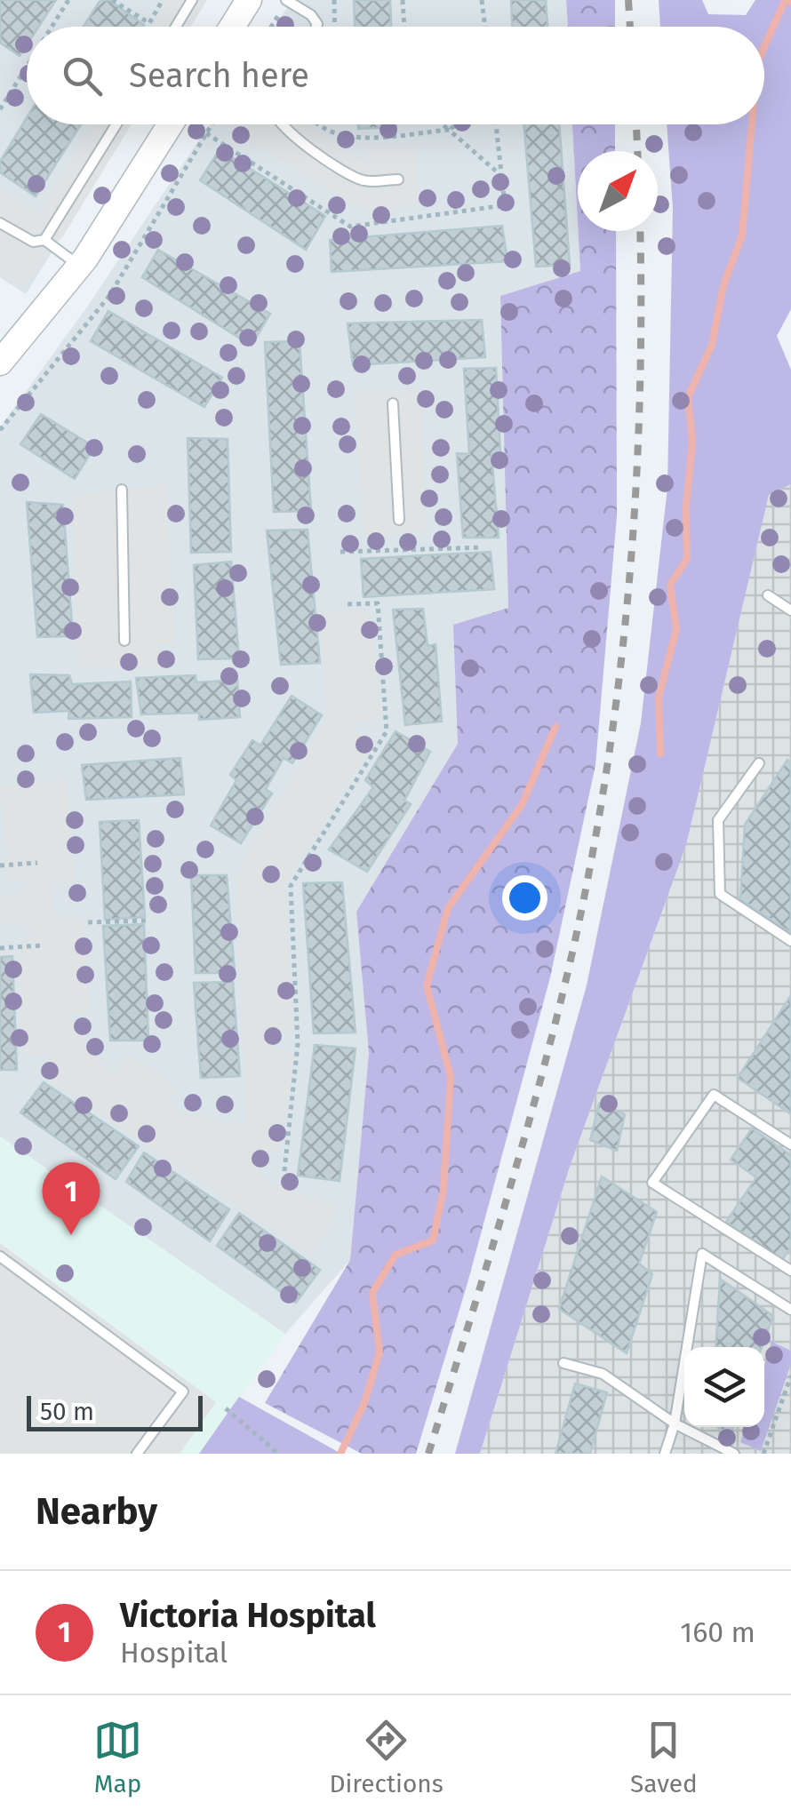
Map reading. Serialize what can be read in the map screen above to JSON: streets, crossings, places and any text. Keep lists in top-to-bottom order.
{
  "scale_bar": "50 m",
  "north": "top right",
  "page": {
    "search": "Search here",
    "pins": "1",
    "scale": "50 m",
    "heading": "Nearby",
    "list": [
      {
        "mark": "1",
        "name": "Victoria Hospital",
        "note": "Hospital",
        "value": "160 m"
      }
    ],
    "nav": ["Map", "Directions", "Saved"]
  }
}
